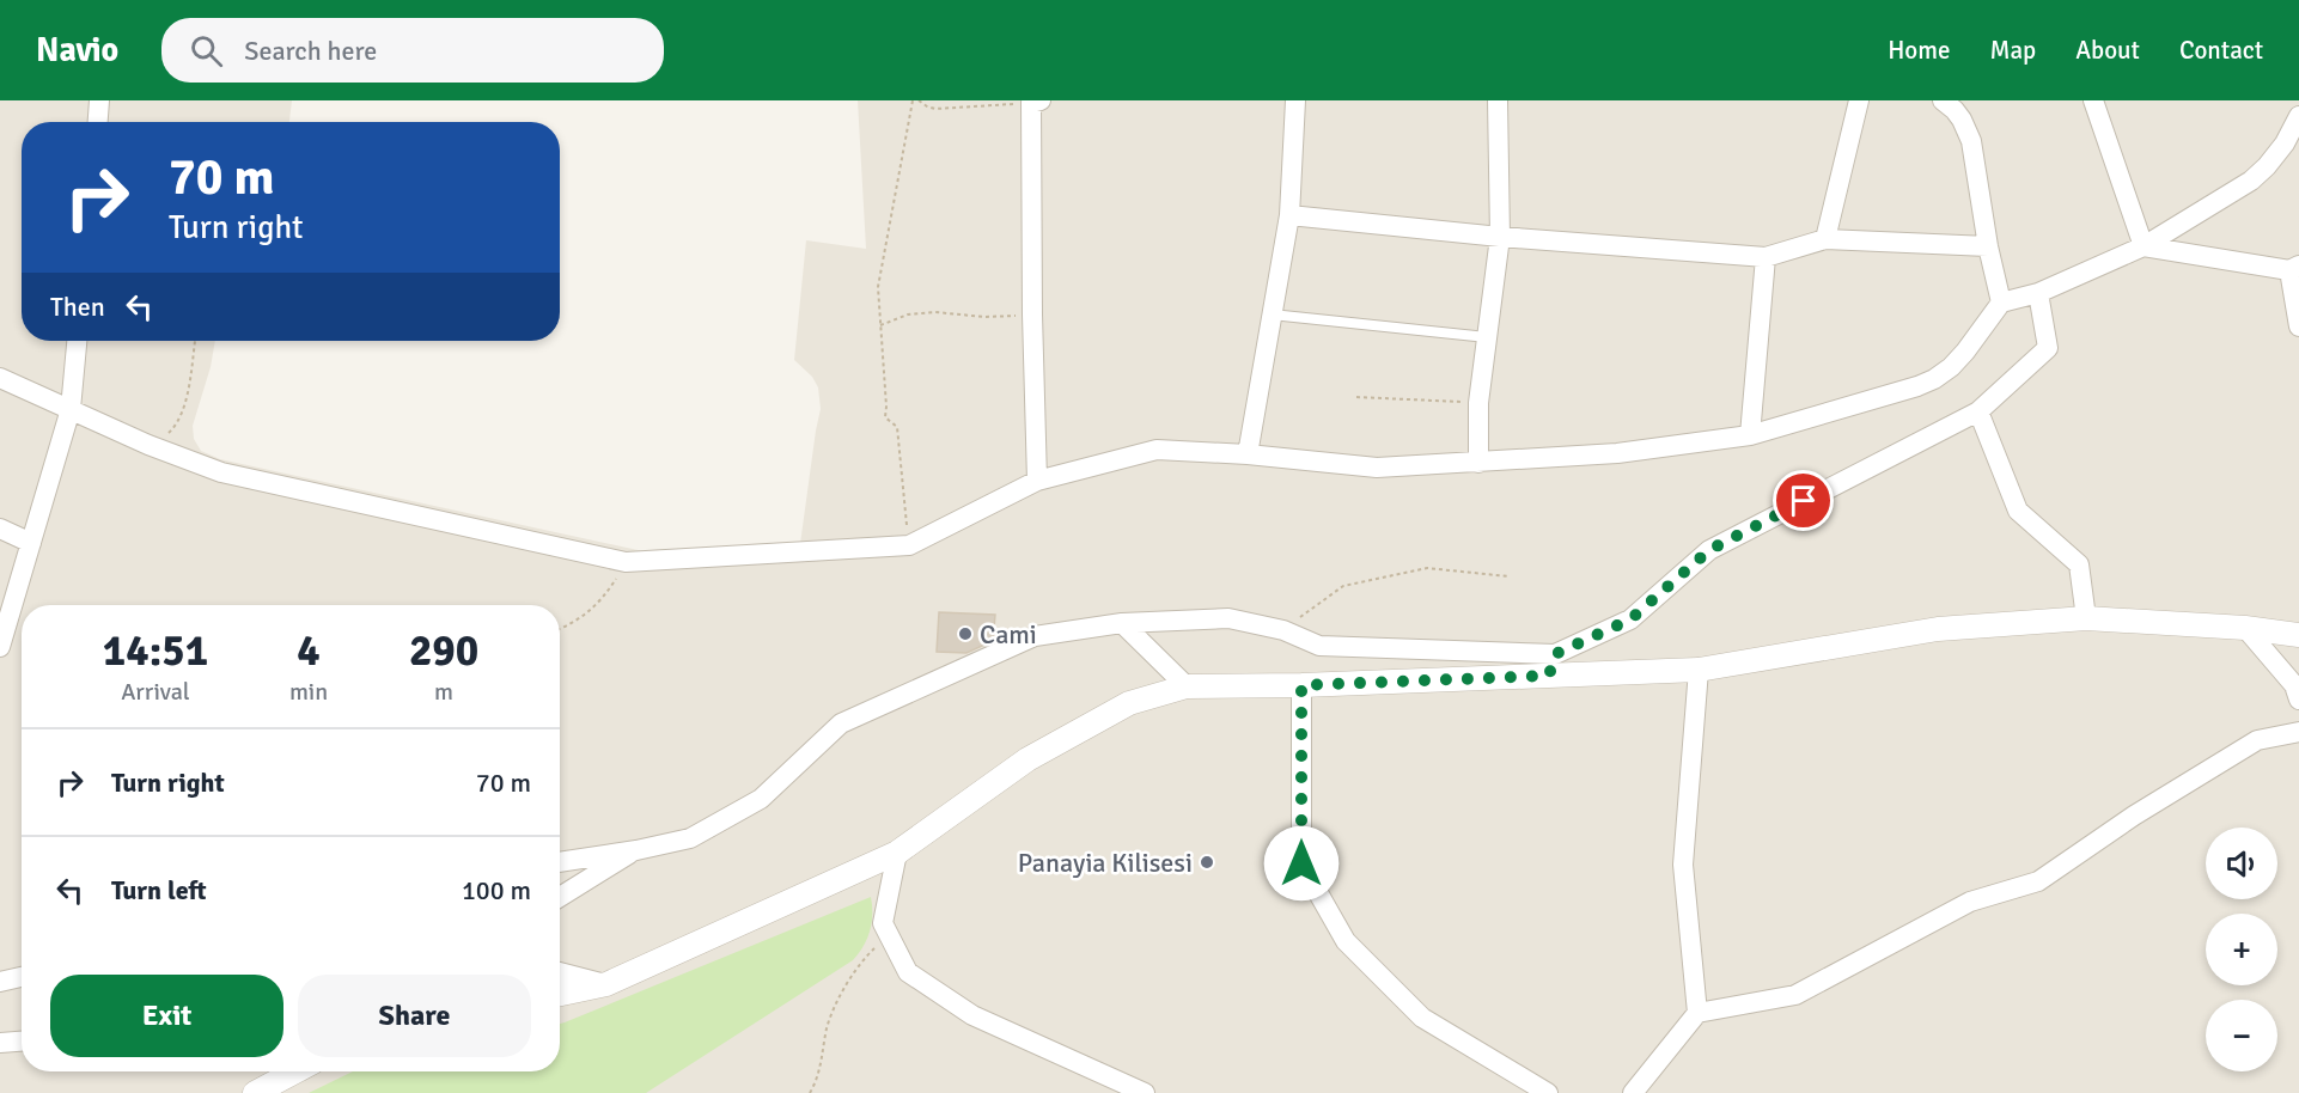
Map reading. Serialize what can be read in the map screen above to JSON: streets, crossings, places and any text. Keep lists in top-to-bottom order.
{
  "places": ["Cami", "Panayia Kilisesi"],
  "page": {
    "header": "Navio",
    "search": "Search here",
    "nav": [
      "Home",
      "Map",
      "About",
      "Contact"
    ],
    "turn": ["70 m", "Turn right"],
    "then": "Then",
    "eta": [
      "14:51",
      "Arrival",
      "4",
      "min",
      "290",
      "m"
    ],
    "list": [
      {
        "name": "Turn right",
        "value": "70 m"
      },
      {
        "name": "Turn left",
        "value": "100 m"
      }
    ],
    "map_buttons": ["+", "−"],
    "buttons": ["Exit", "Share"]
  }
}
